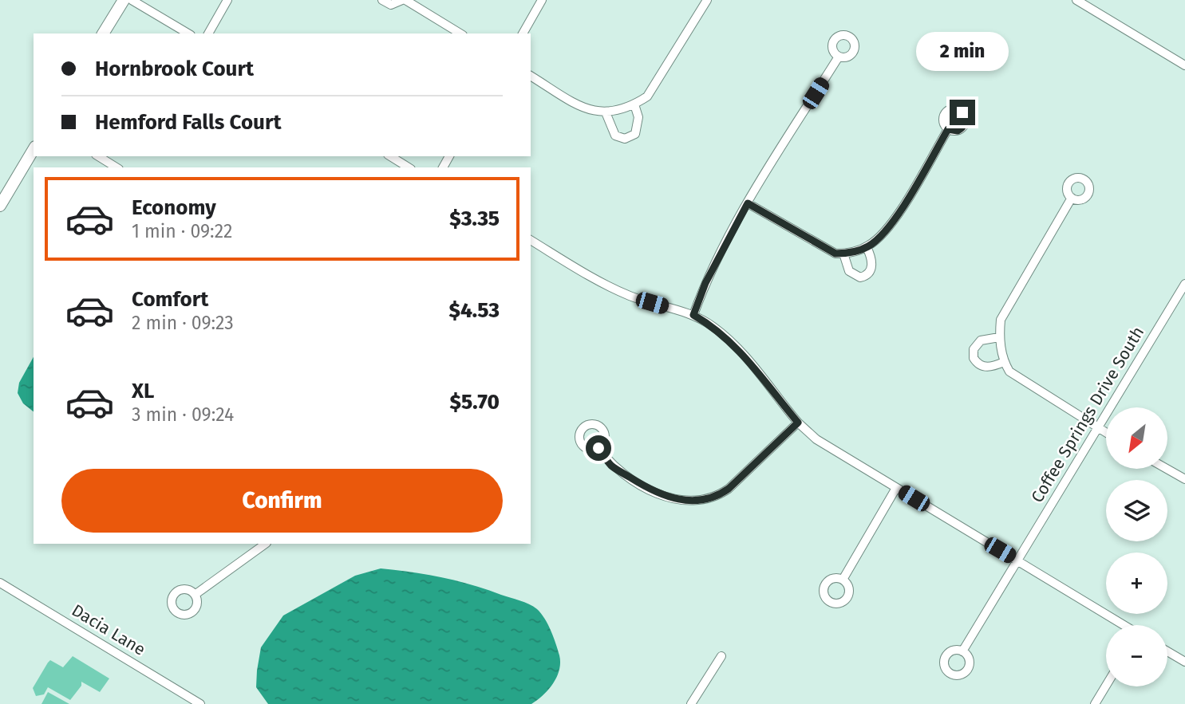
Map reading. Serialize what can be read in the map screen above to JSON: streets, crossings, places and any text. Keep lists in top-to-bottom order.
{
  "streets": {
    "street": ["Coffee Springs Drive South", "Dacia Lane"]
  },
  "north": "bottom left",
  "page": {
    "bubble": "2 min",
    "banner": ["Hornbrook Court", "Hemford Falls Court"],
    "list": [
      {
        "name": "Economy",
        "note": "1 min · 09:22",
        "value": "$3.35"
      },
      {
        "name": "Comfort",
        "note": "2 min · 09:23",
        "value": "$4.53"
      },
      {
        "name": "XL",
        "note": "3 min · 09:24",
        "value": "$5.70"
      }
    ],
    "map_buttons": ["+", "−"],
    "buttons": "Confirm"
  }
}
